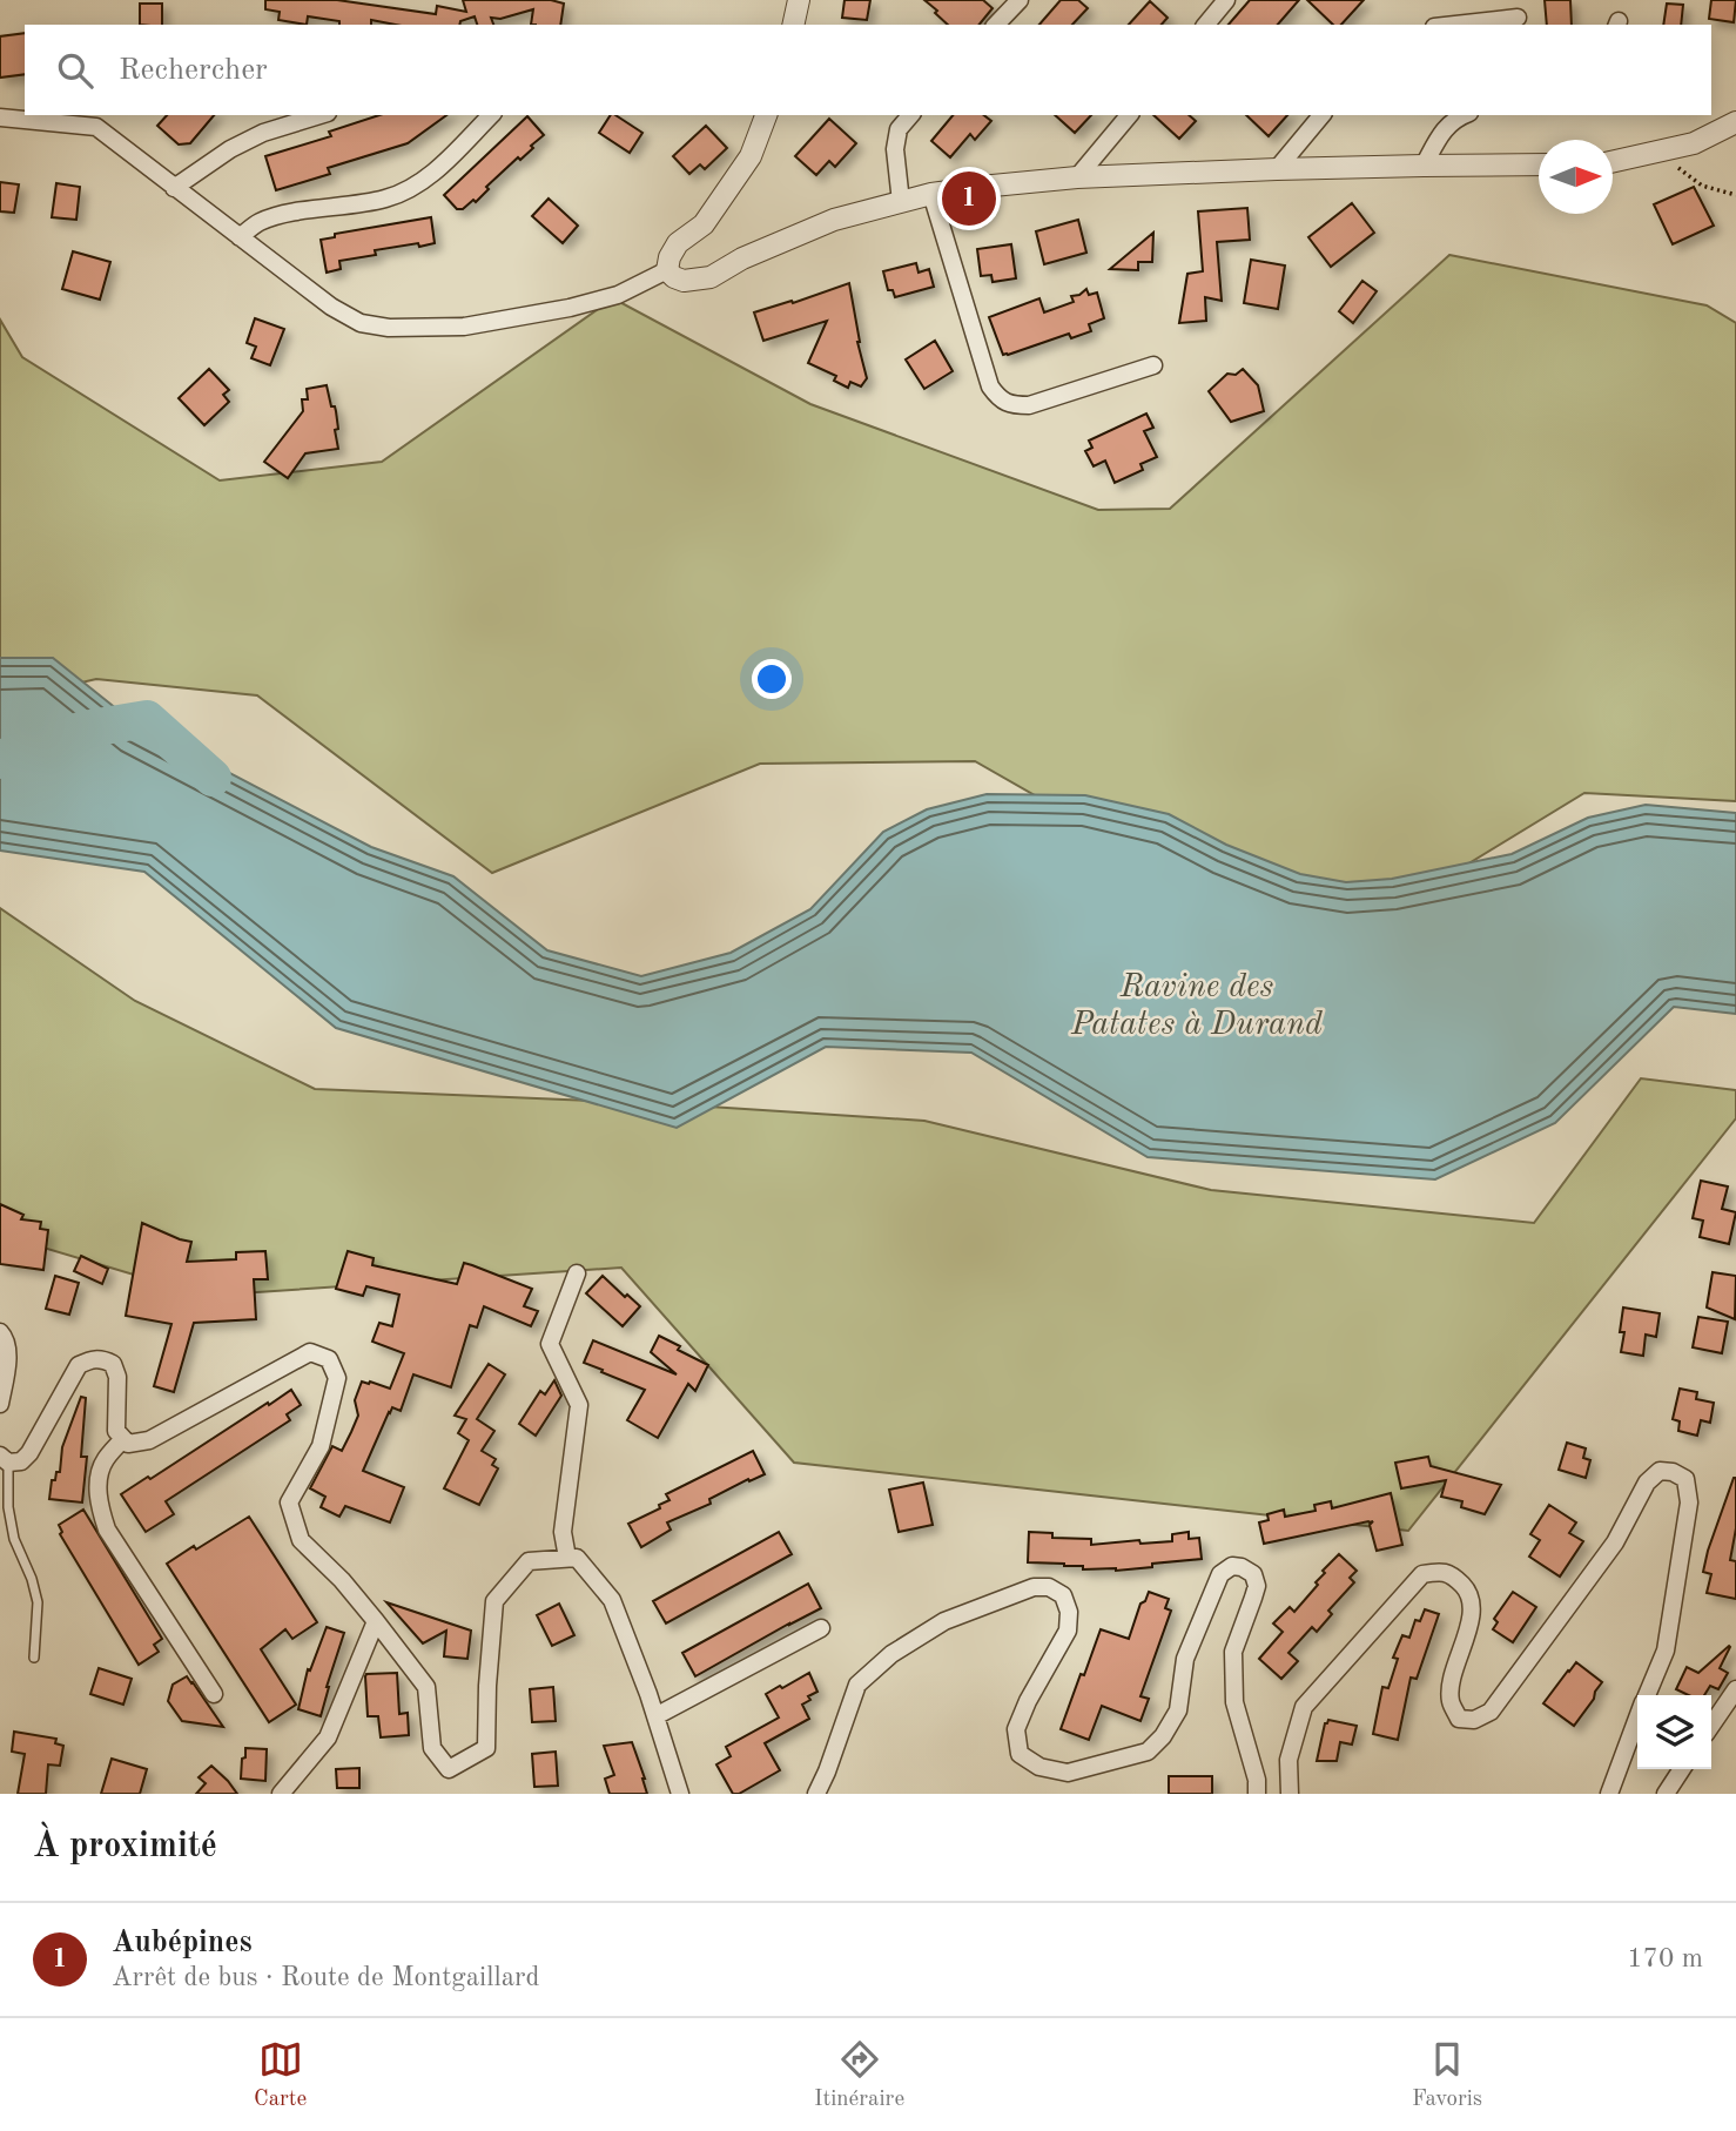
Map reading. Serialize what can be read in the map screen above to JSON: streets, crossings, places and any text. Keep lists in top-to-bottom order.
{
  "water": ["Ravine des Patates à Durand"],
  "north": "right",
  "page": {
    "search": "Rechercher",
    "pins": "1",
    "heading": "À proximité",
    "list": [
      {
        "mark": "1",
        "name": "Aubépines",
        "note": "Arrêt de bus · Route de Montgaillard",
        "value": "170 m"
      }
    ],
    "nav": ["Carte", "Itinéraire", "Favoris"]
  }
}
